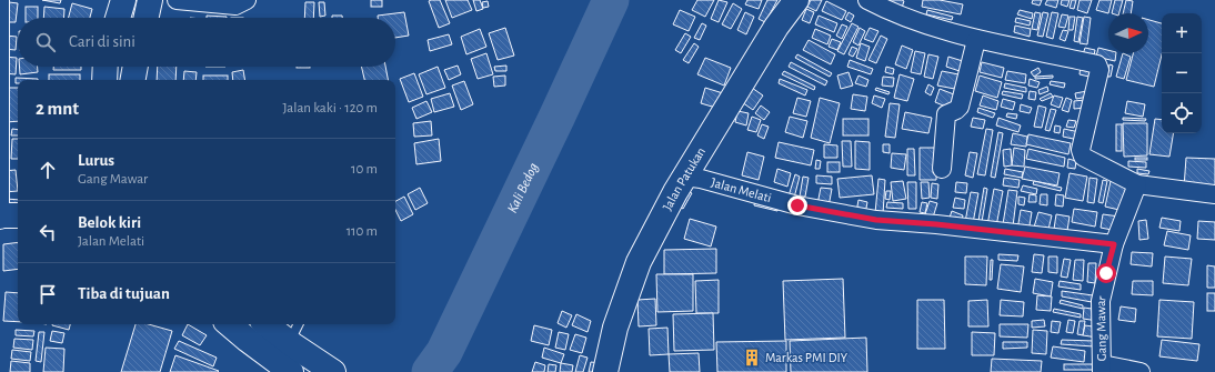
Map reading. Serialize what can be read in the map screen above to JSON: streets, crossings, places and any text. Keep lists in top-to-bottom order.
{
  "streets": {
    "main road": ["Jalan Patukan"],
    "street": ["Jalan Melati", "Gang Mawar"]
  },
  "crossings": [
    ["Jalan Patukan", "Jalan Melati"],
    ["Jalan Melati", "Gang Mawar"]
  ],
  "water": ["Kali Bedog"],
  "places": {
    "building": ["Markas PMI DIY"]
  },
  "north": "right",
  "page": {
    "map_buttons": ["+", "−"],
    "search": "Cari di sini",
    "heading": ["2 mnt", "Jalan kaki · 120 m"],
    "list": [
      ["Lurus", "Gang Mawar", "10 m"],
      ["Belok kiri", "Jalan Melati", "110 m"],
      "Tiba di tujuan"
    ]
  }
}
